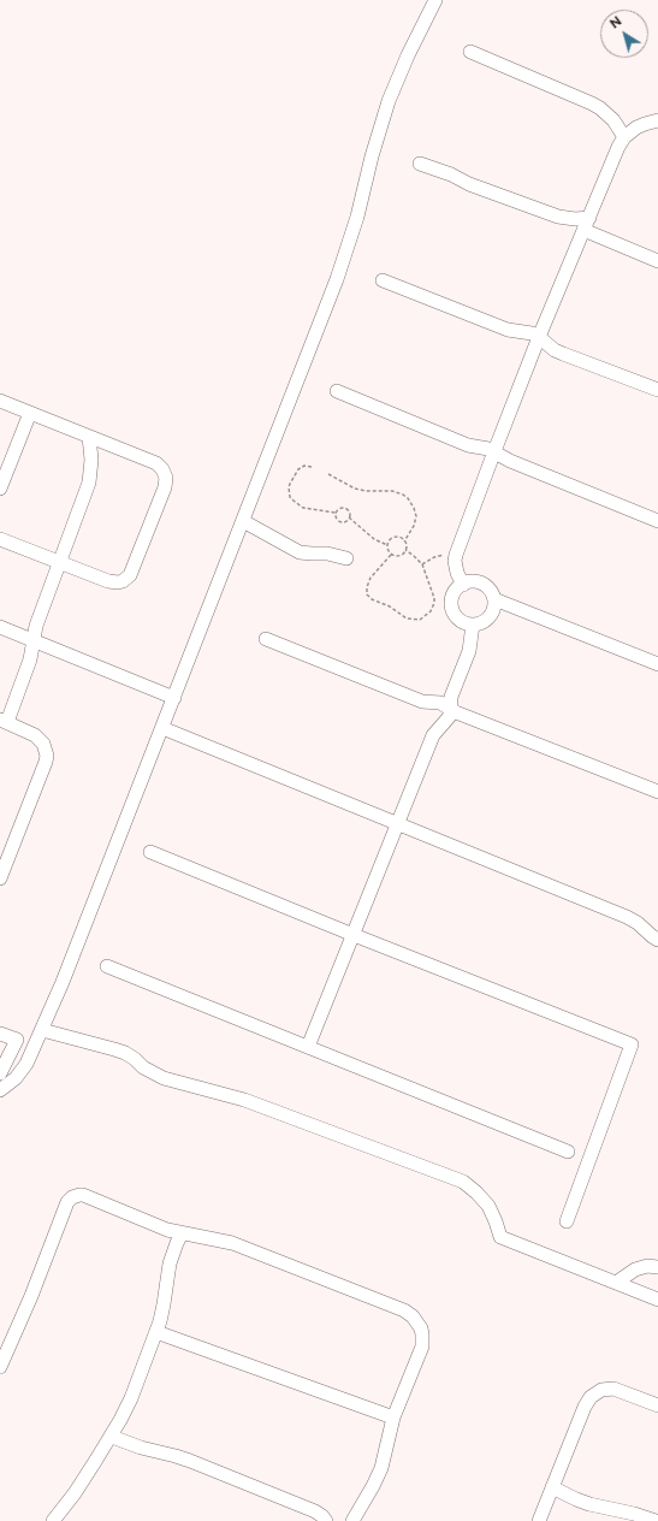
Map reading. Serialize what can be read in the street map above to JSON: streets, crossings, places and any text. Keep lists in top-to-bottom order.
{
  "north": "top left"
}
